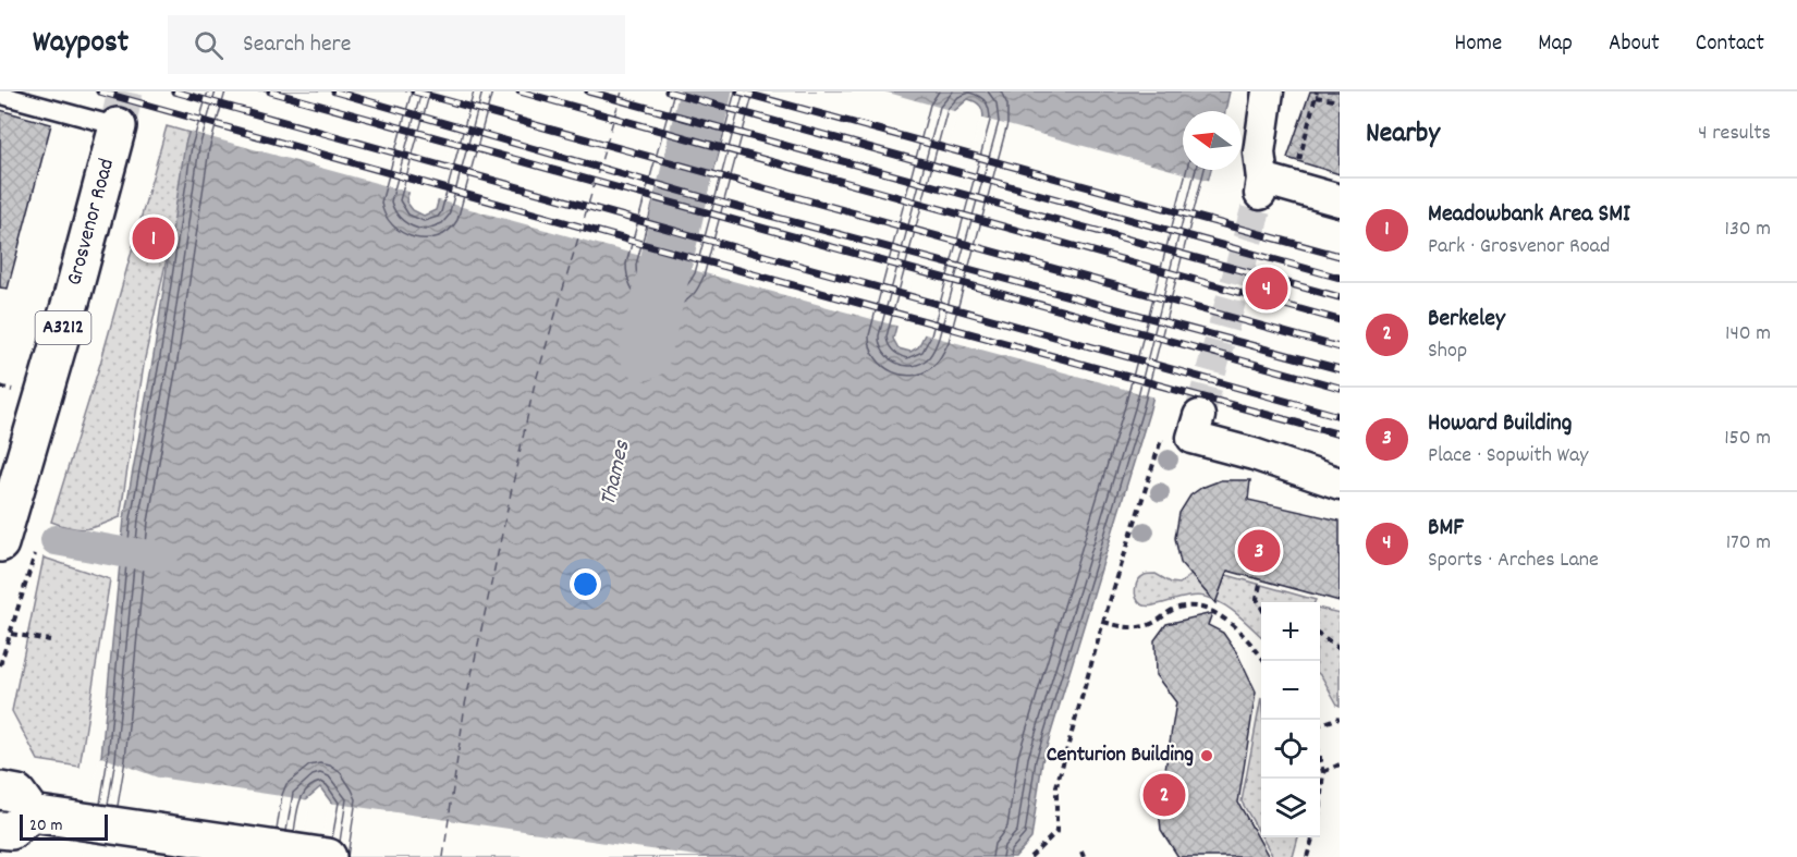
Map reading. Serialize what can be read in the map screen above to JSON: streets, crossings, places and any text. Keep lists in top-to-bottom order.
{
  "streets": {
    "main road": ["Grosvenor Road", "A3212"]
  },
  "water": ["Thames"],
  "places": ["Centurion Building"],
  "scale_bar": "20 m",
  "north": "left",
  "page": {
    "header": "Waypost",
    "search": "Search here",
    "nav": [
      "Home",
      "Map",
      "About",
      "Contact"
    ],
    "heading": ["Nearby", "4 results"],
    "list": [
      {
        "mark": "1",
        "name": "Meadowbank Area SMI",
        "note": "Park · Grosvenor Road",
        "value": "130 m"
      },
      {
        "mark": "2",
        "name": "Berkeley",
        "note": "Shop",
        "value": "140 m"
      },
      {
        "mark": "3",
        "name": "Howard Building",
        "note": "Place · Sopwith Way",
        "value": "150 m"
      },
      {
        "mark": "4",
        "name": "BMF",
        "note": "Sports · Arches Lane",
        "value": "170 m"
      }
    ],
    "pins": [
      "1",
      "4",
      "3",
      "2"
    ],
    "map_buttons": ["+", "−"],
    "scale": "20 m"
  }
}
